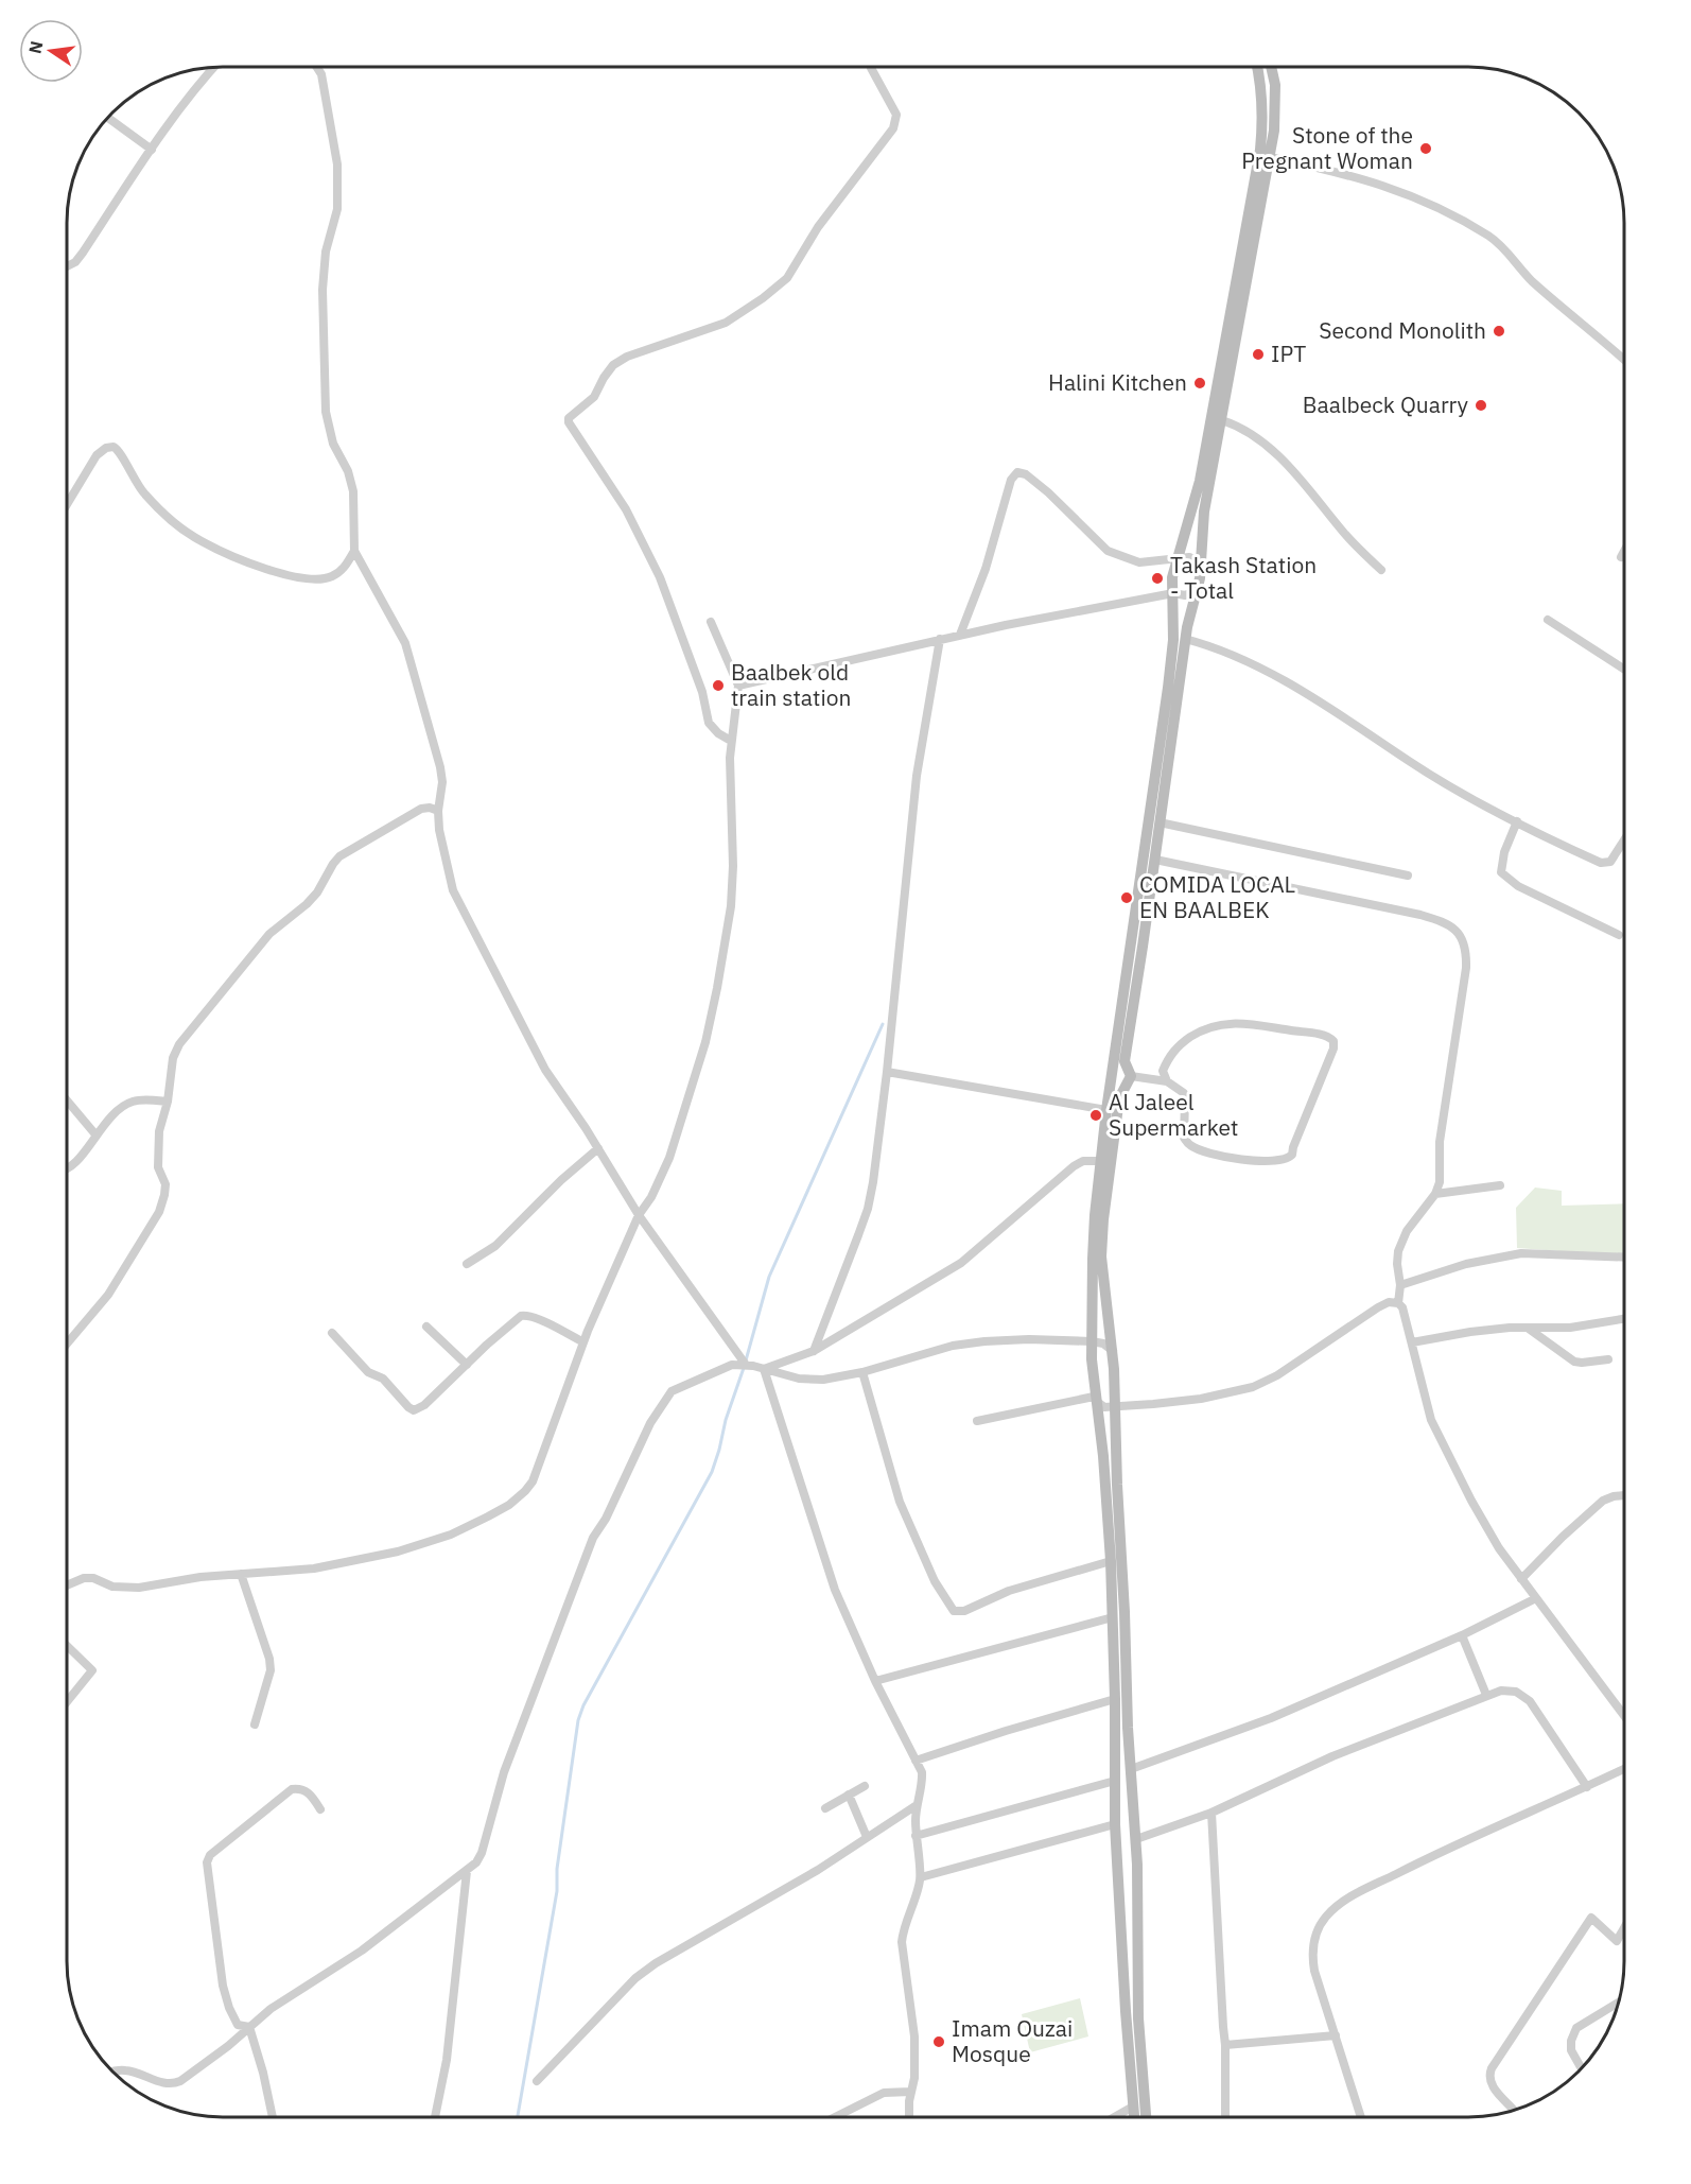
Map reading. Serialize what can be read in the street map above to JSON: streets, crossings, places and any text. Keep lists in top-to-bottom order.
{
  "places": [
    "Stone of the Pregnant Woman",
    "Second Monolith",
    "IPT",
    "Halini Kitchen",
    "Baalbeck Quarry",
    "Takash Station - Total",
    "Baalbek old train station",
    "COMIDA LOCAL EN BAALBEK",
    "Al Jaleel Supermarket",
    "Imam Ouzai Mosque"
  ],
  "north": "left"
}
